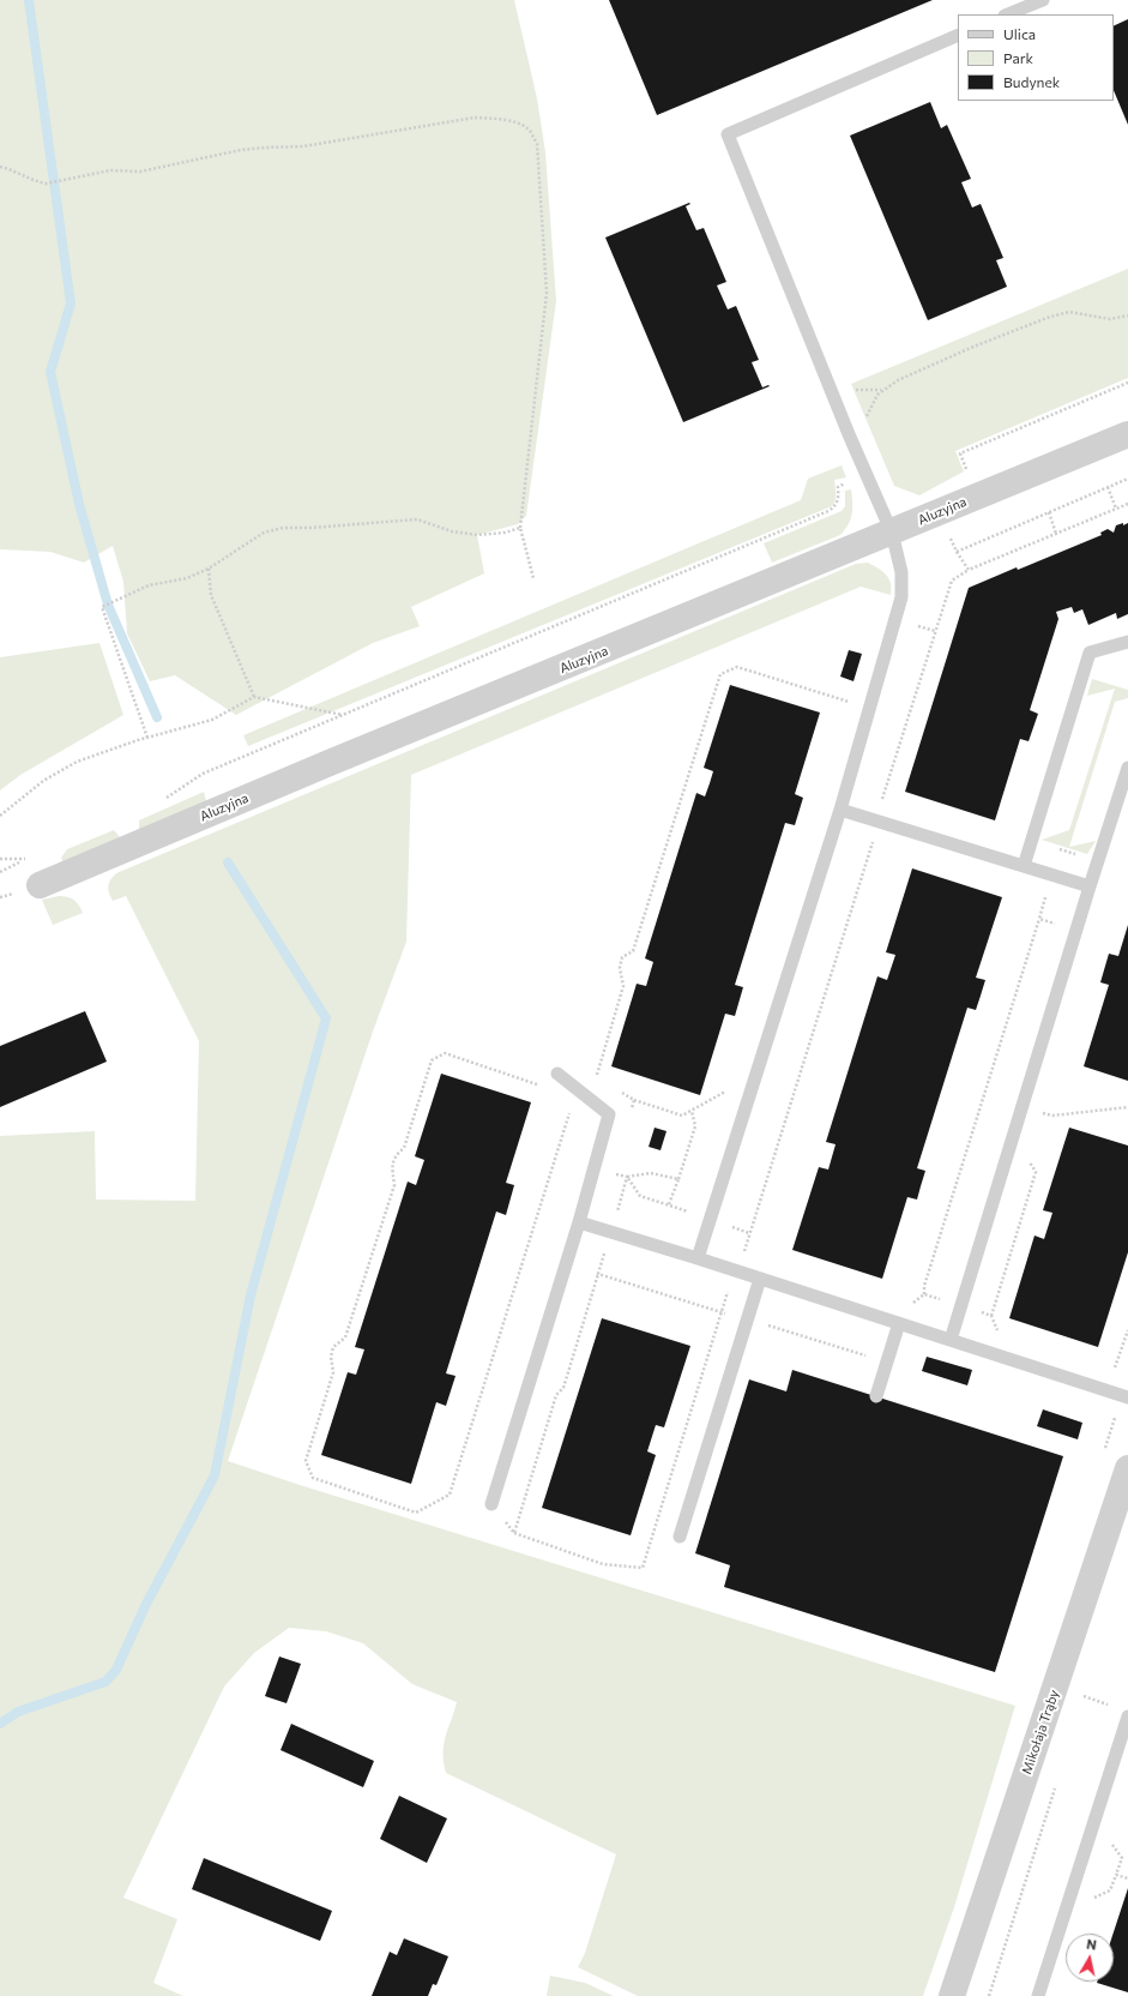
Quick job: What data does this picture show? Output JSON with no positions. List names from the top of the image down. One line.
{"streets":{"street":["Aluzyjna","Mikołaja Trąby"]},"legend":["Ulica","Park","Budynek"],"north":"top"}
